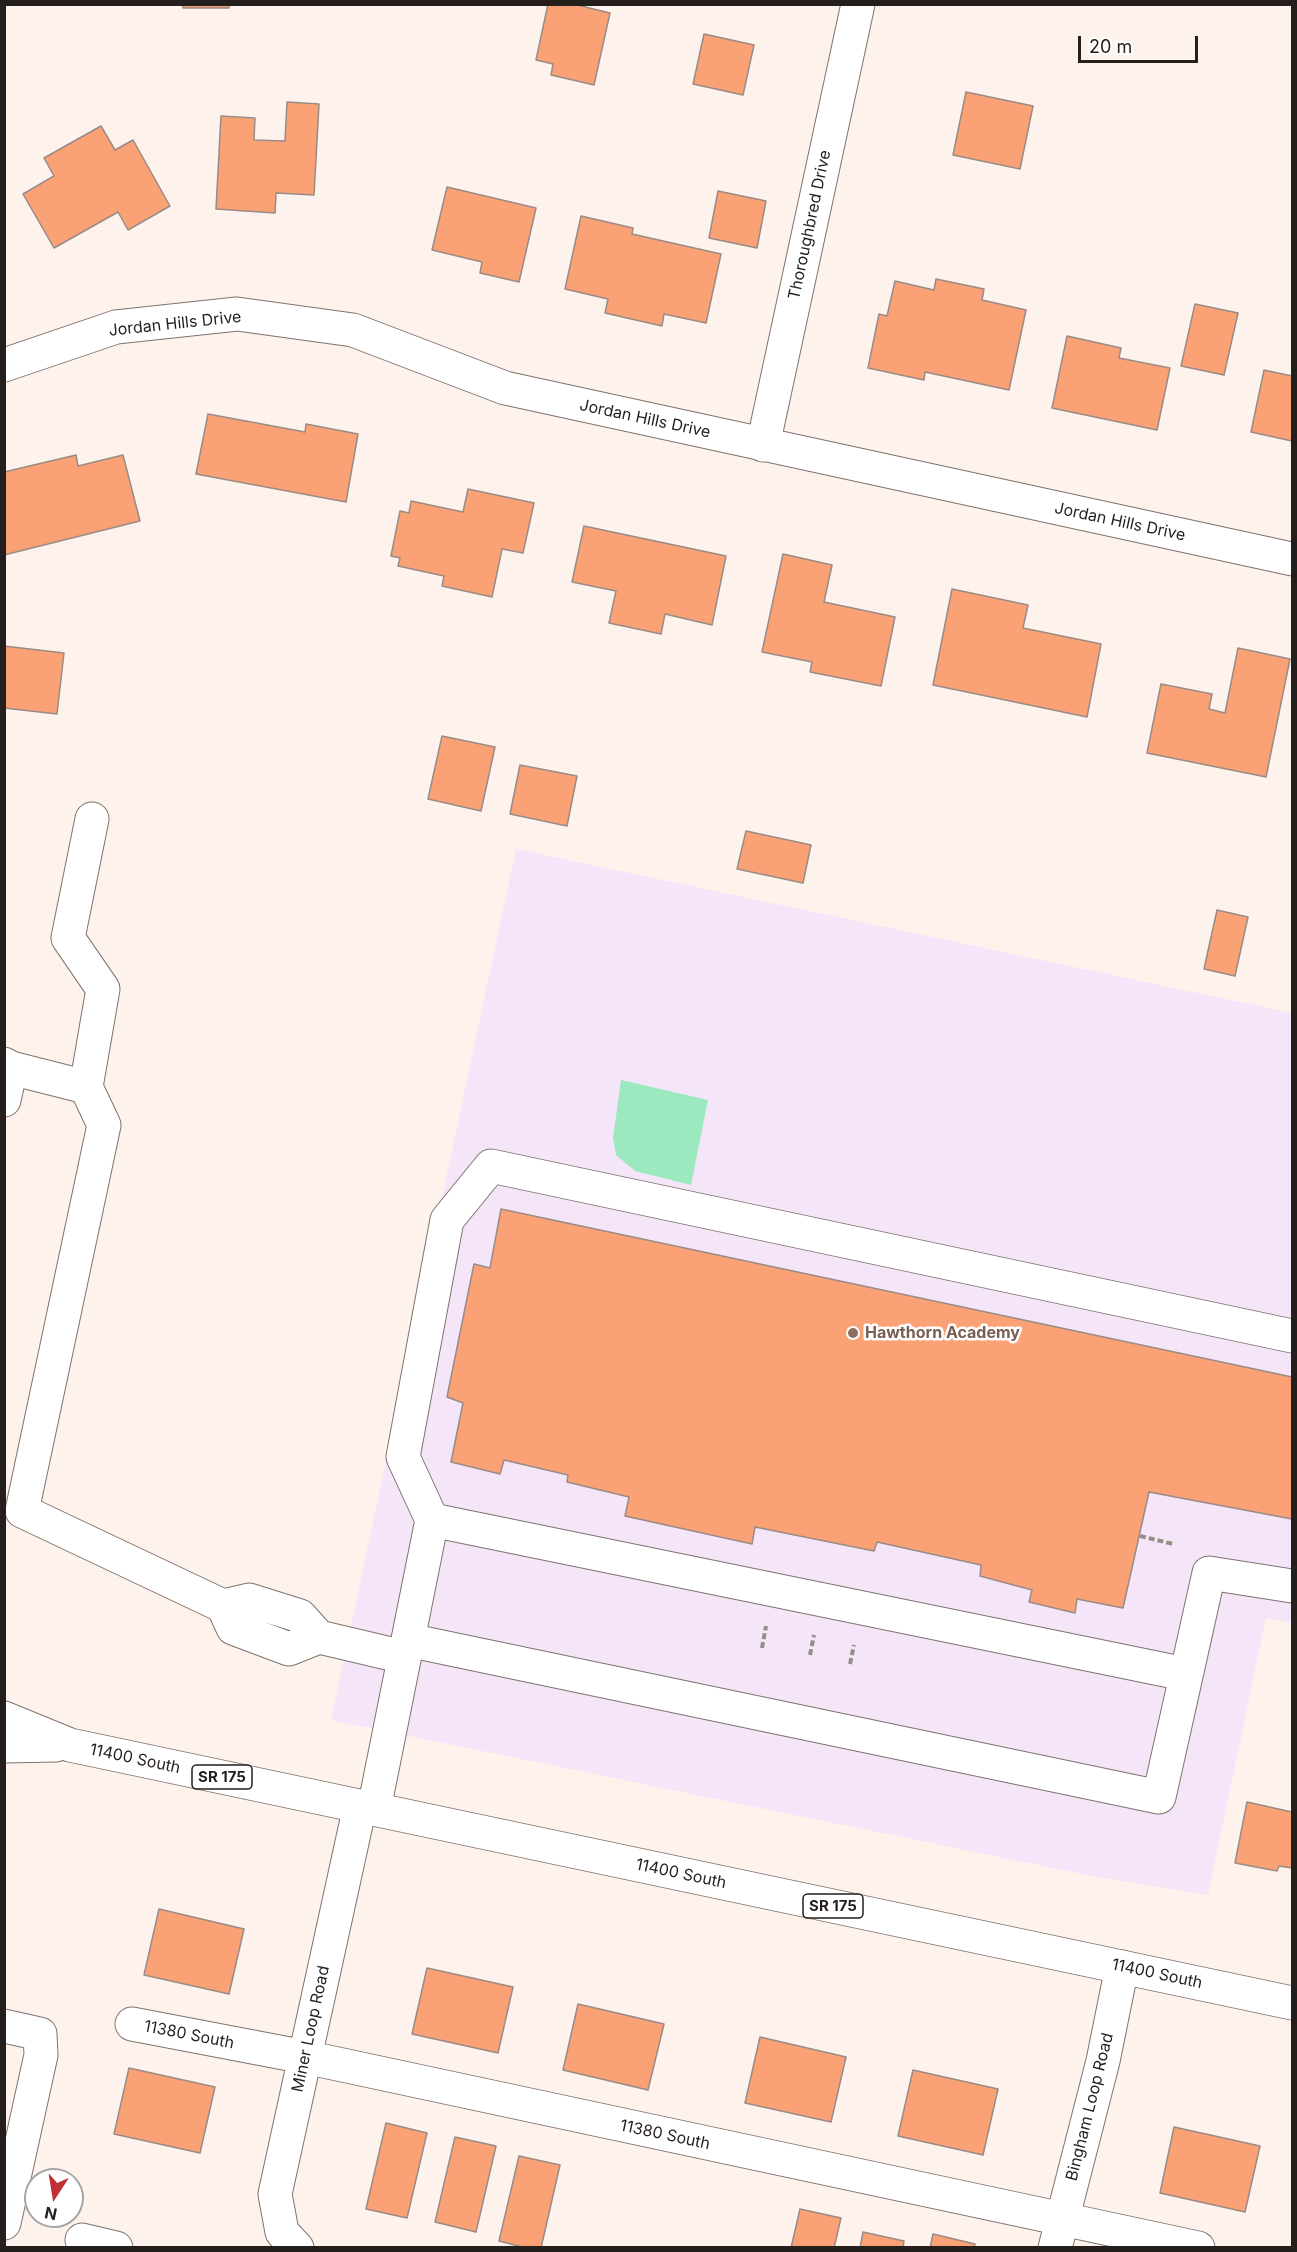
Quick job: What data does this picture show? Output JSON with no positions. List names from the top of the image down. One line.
{"streets":{"street":["Thoroughbred Drive","Jordan Hills Drive","11400 South","SR 175","Miner Loop Road","11380 South","Bingham Loop Road"]},"crossings":[["Thoroughbred Drive","Jordan Hills Drive"],["11400 South","Miner Loop Road"],["11400 South","Bingham Loop Road"],["Miner Loop Road","11380 South"],["11380 South","Bingham Loop Road"]],"places":["Hawthorn Academy"],"scale_bar":"20 m","north":"bottom"}
